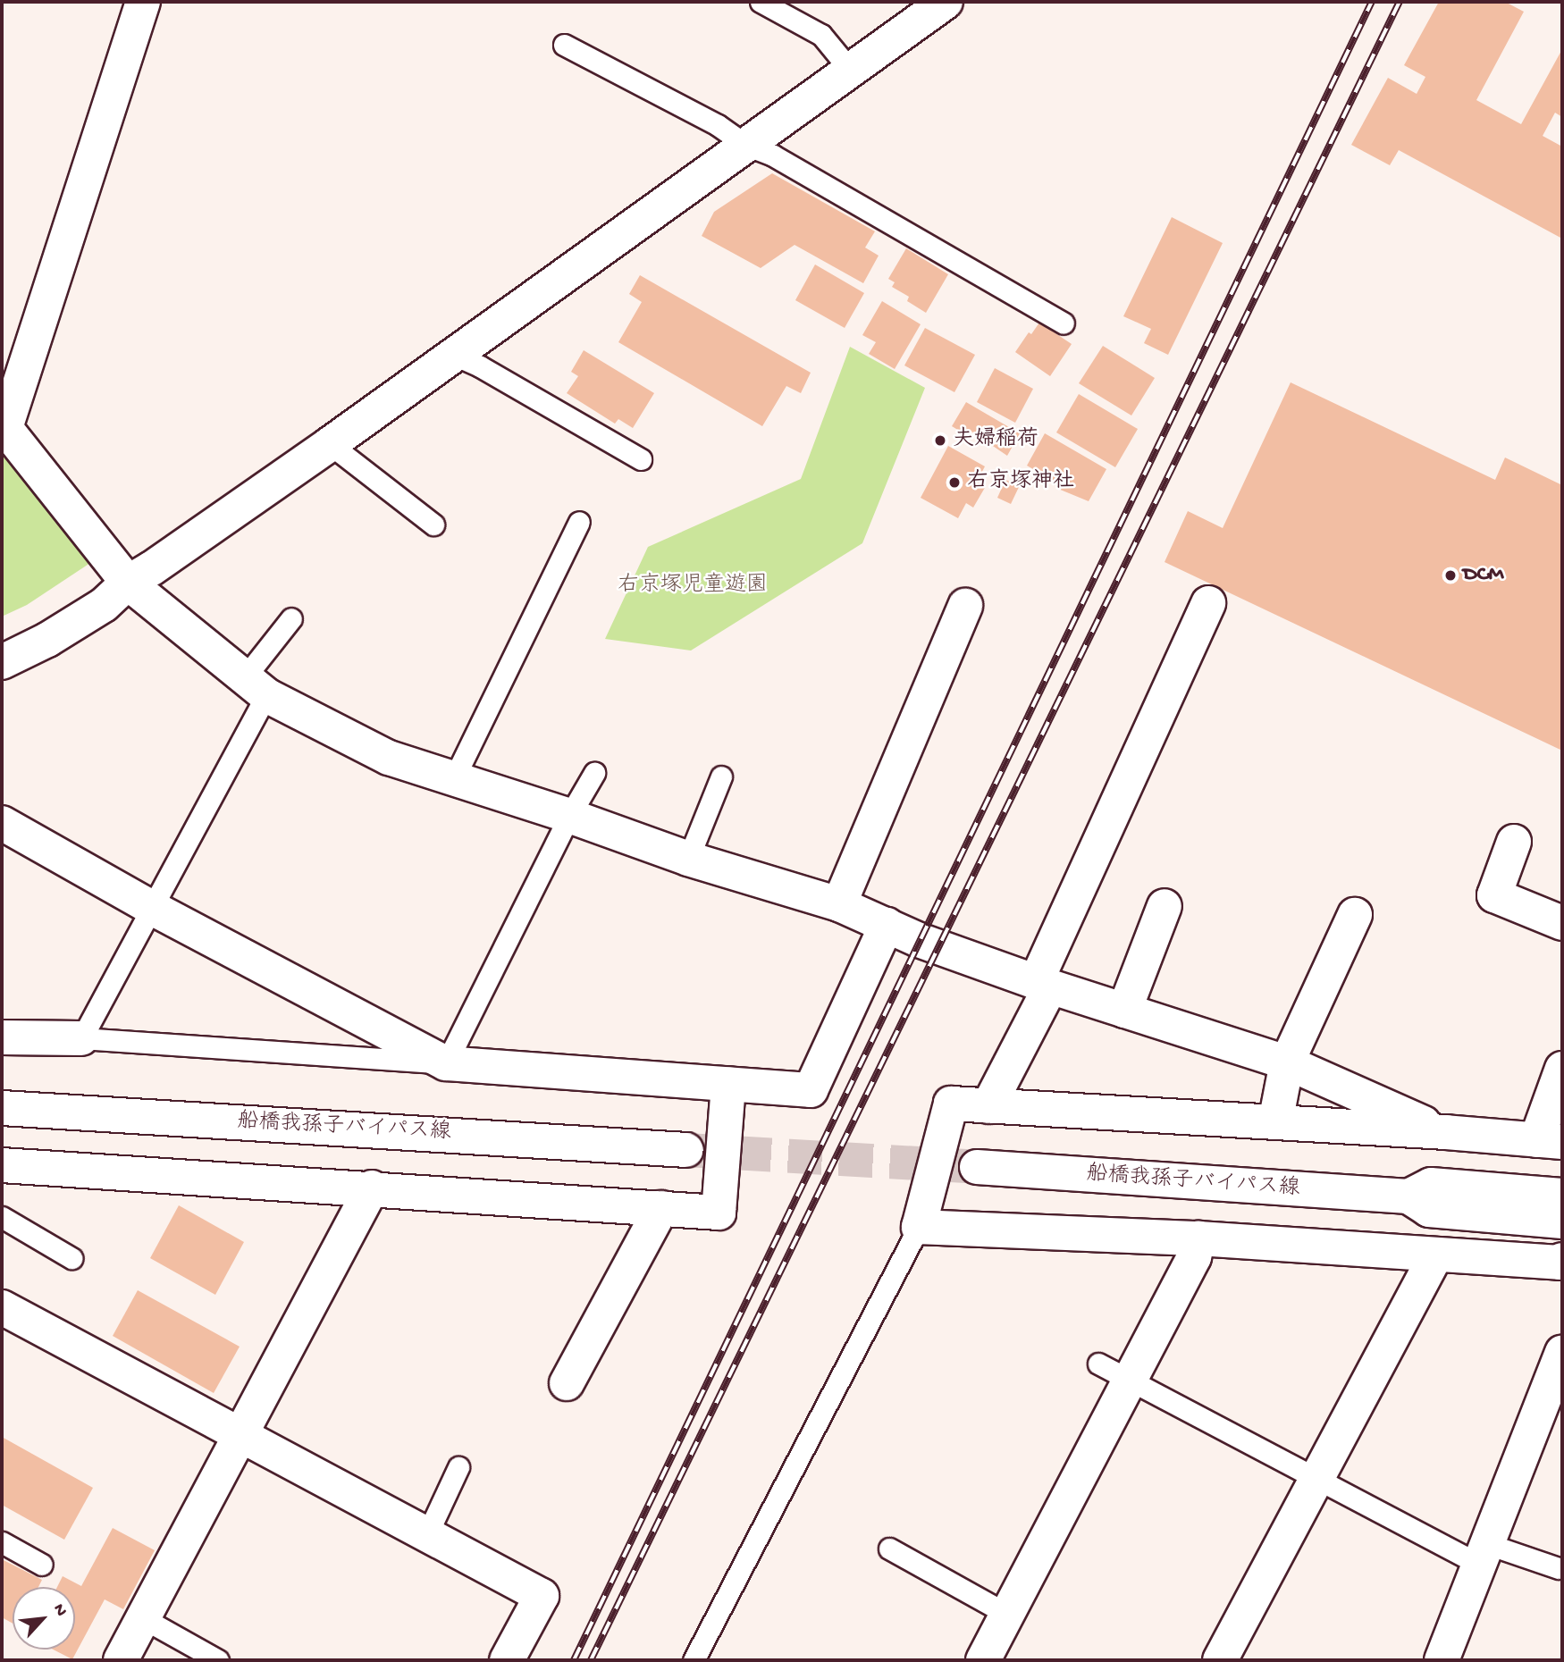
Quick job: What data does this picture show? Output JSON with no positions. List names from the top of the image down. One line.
{"streets":{"street":["船橋我孫子バイパス線"]},"parks":["右京塚児童遊園"],"places":["夫婦稲荷","右京塚神社","DCM"],"north":"top right"}
